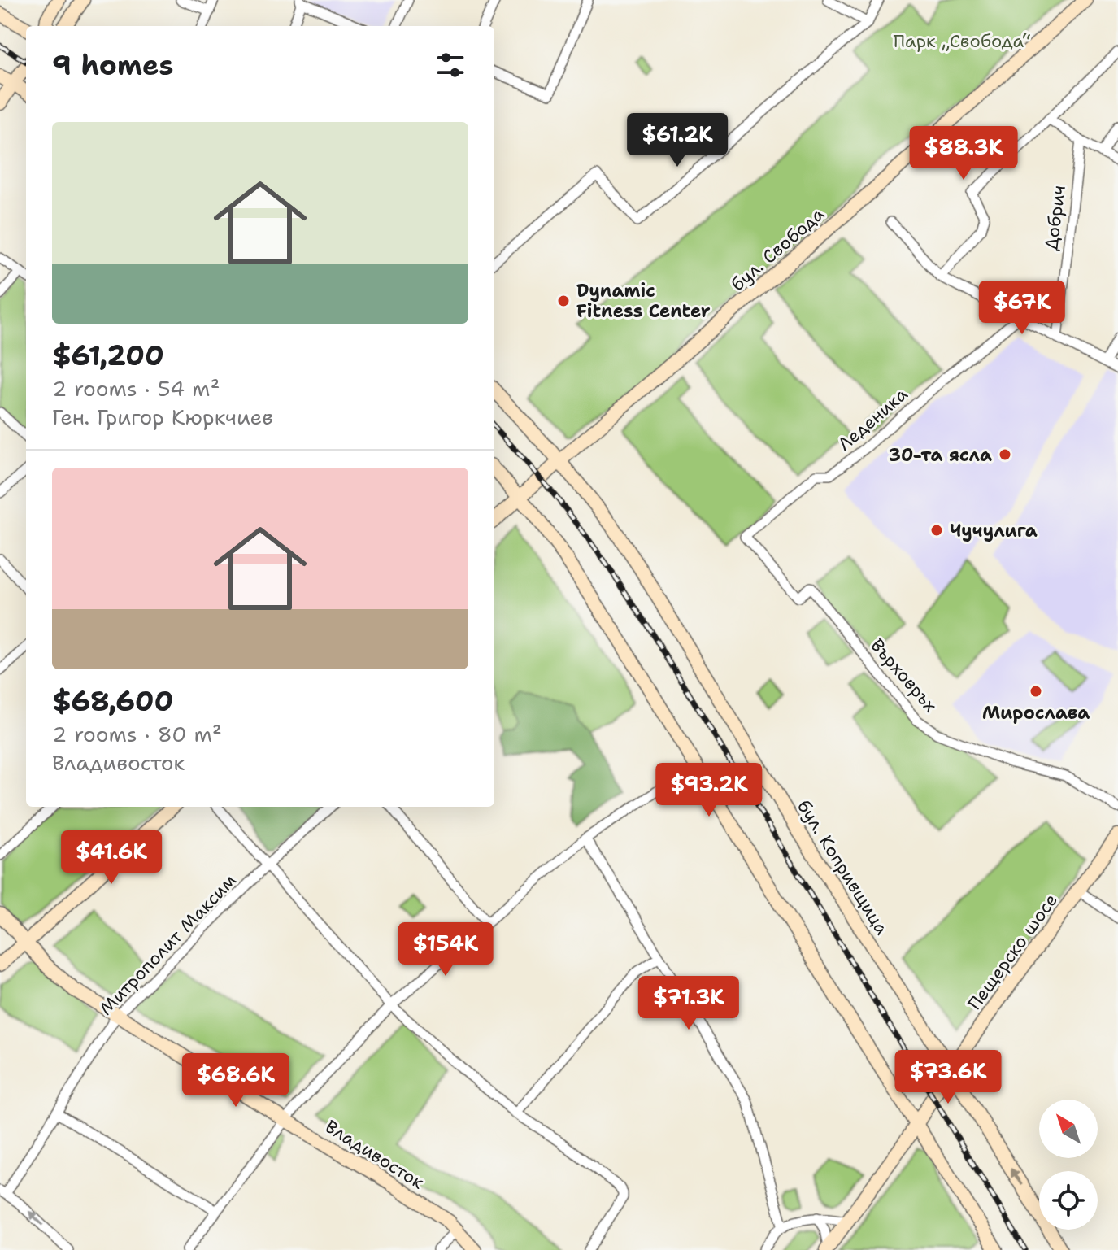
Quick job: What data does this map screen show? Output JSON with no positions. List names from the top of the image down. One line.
{"streets":{"main road":["бул. Свобода","бул. Копривщица","Пещерско шосе","Владивосток"],"street":["Добрич","Леденика","Върховръх","Митрополит Максим"]},"crossings":[["бул. Свобода","бул. Копривщица"],["Леденика","Върховръх"],["бул. Копривщица","Пещерско шосе"],["Митрополит Максим","Владивосток"]],"parks":["Парк „Свобода“"],"places":["Dynamic Fitness Center","30-та ясла","Чучулига","Мирослава"],"north":"top left","page":{"heading":"9 homes","list":[{"name":"$61,200","note":"2 rooms · 54 m² · Ген. Григор Кюркчиев"},{"name":"$68,600","note":"2 rooms · 80 m² · Владивосток"}],"price":["$61.2K","$88.3K","$67K","$93.2K","$41.6K","$154K","$71.3K","$73.6K","$68.6K"]}}
